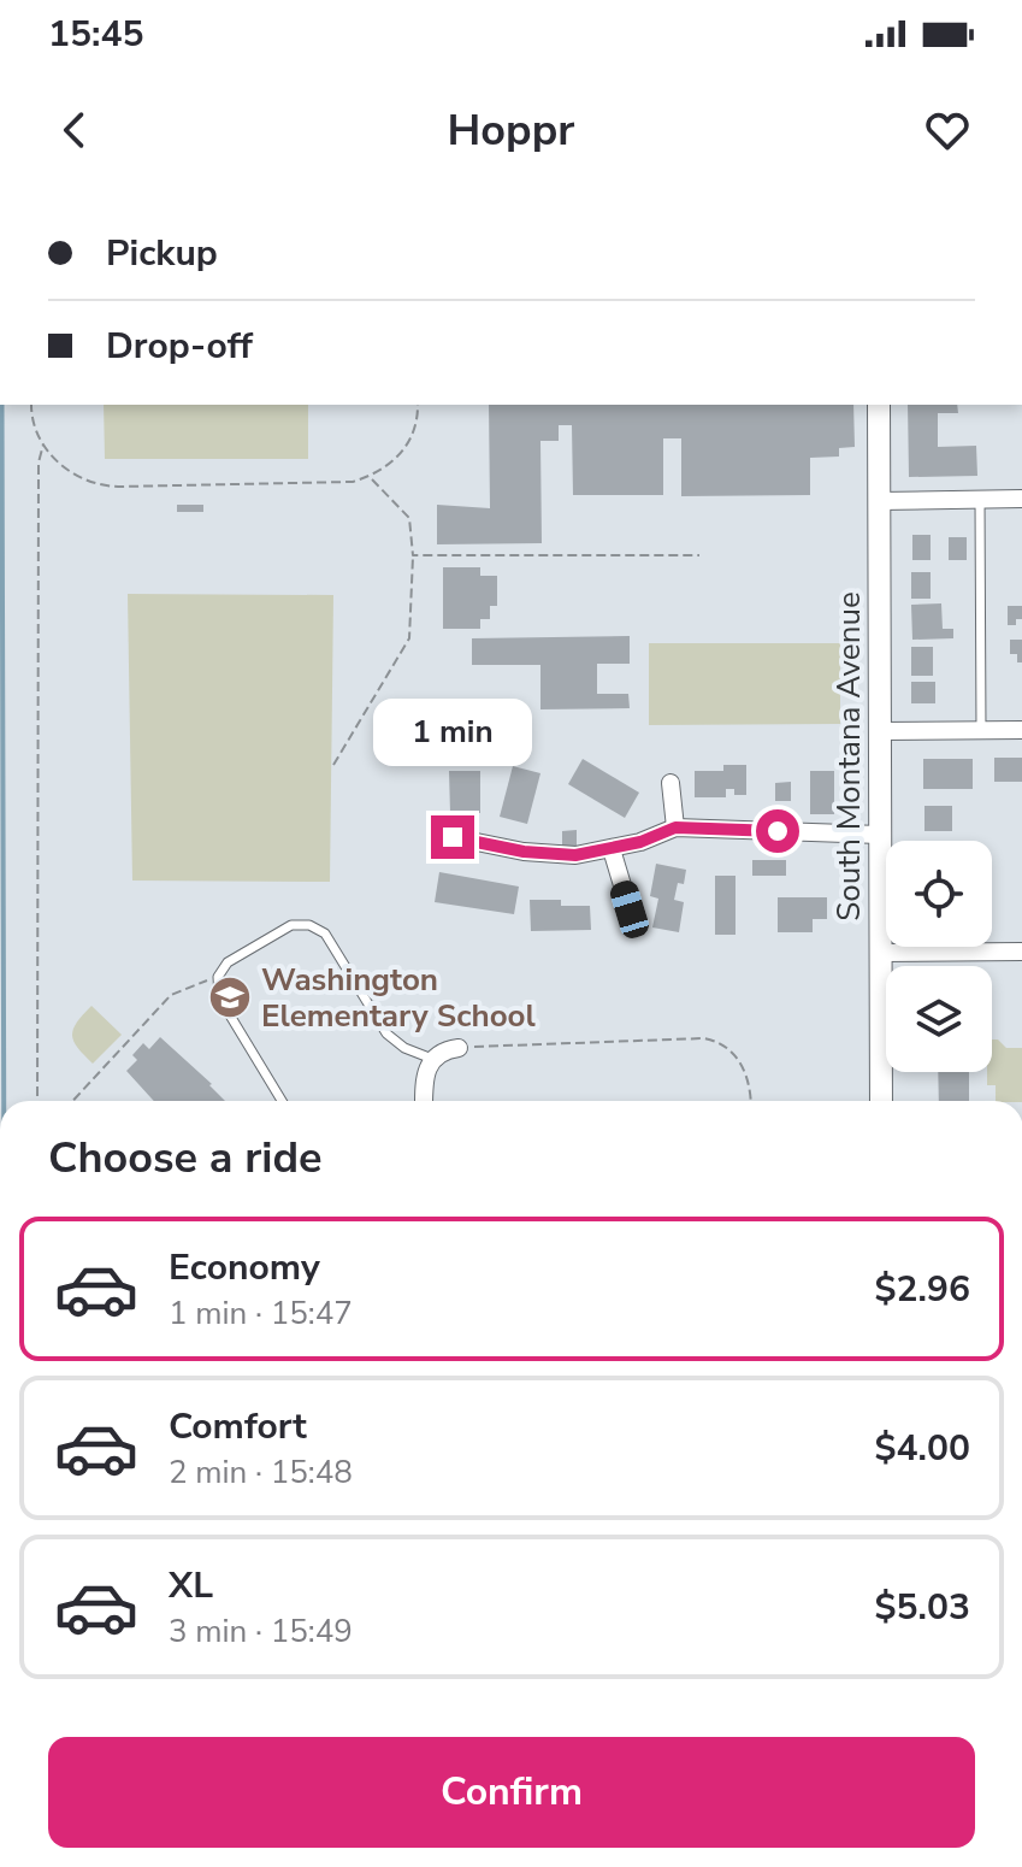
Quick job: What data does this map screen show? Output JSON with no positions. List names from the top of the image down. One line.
{"streets":{"street":["South Montana Avenue"]},"places":{"school or university":["Washington Elementary School"]},"page":{"status":"15:45","header":"Hoppr","banner":["Pickup","Drop-off"],"bubble":"1 min","heading":"Choose a ride","list":[{"name":"Economy","note":"1 min · 15:47","value":"$2.96"},{"name":"Comfort","note":"2 min · 15:48","value":"$4.00"},{"name":"XL","note":"3 min · 15:49","value":"$5.03"}],"buttons":"Confirm"}}
